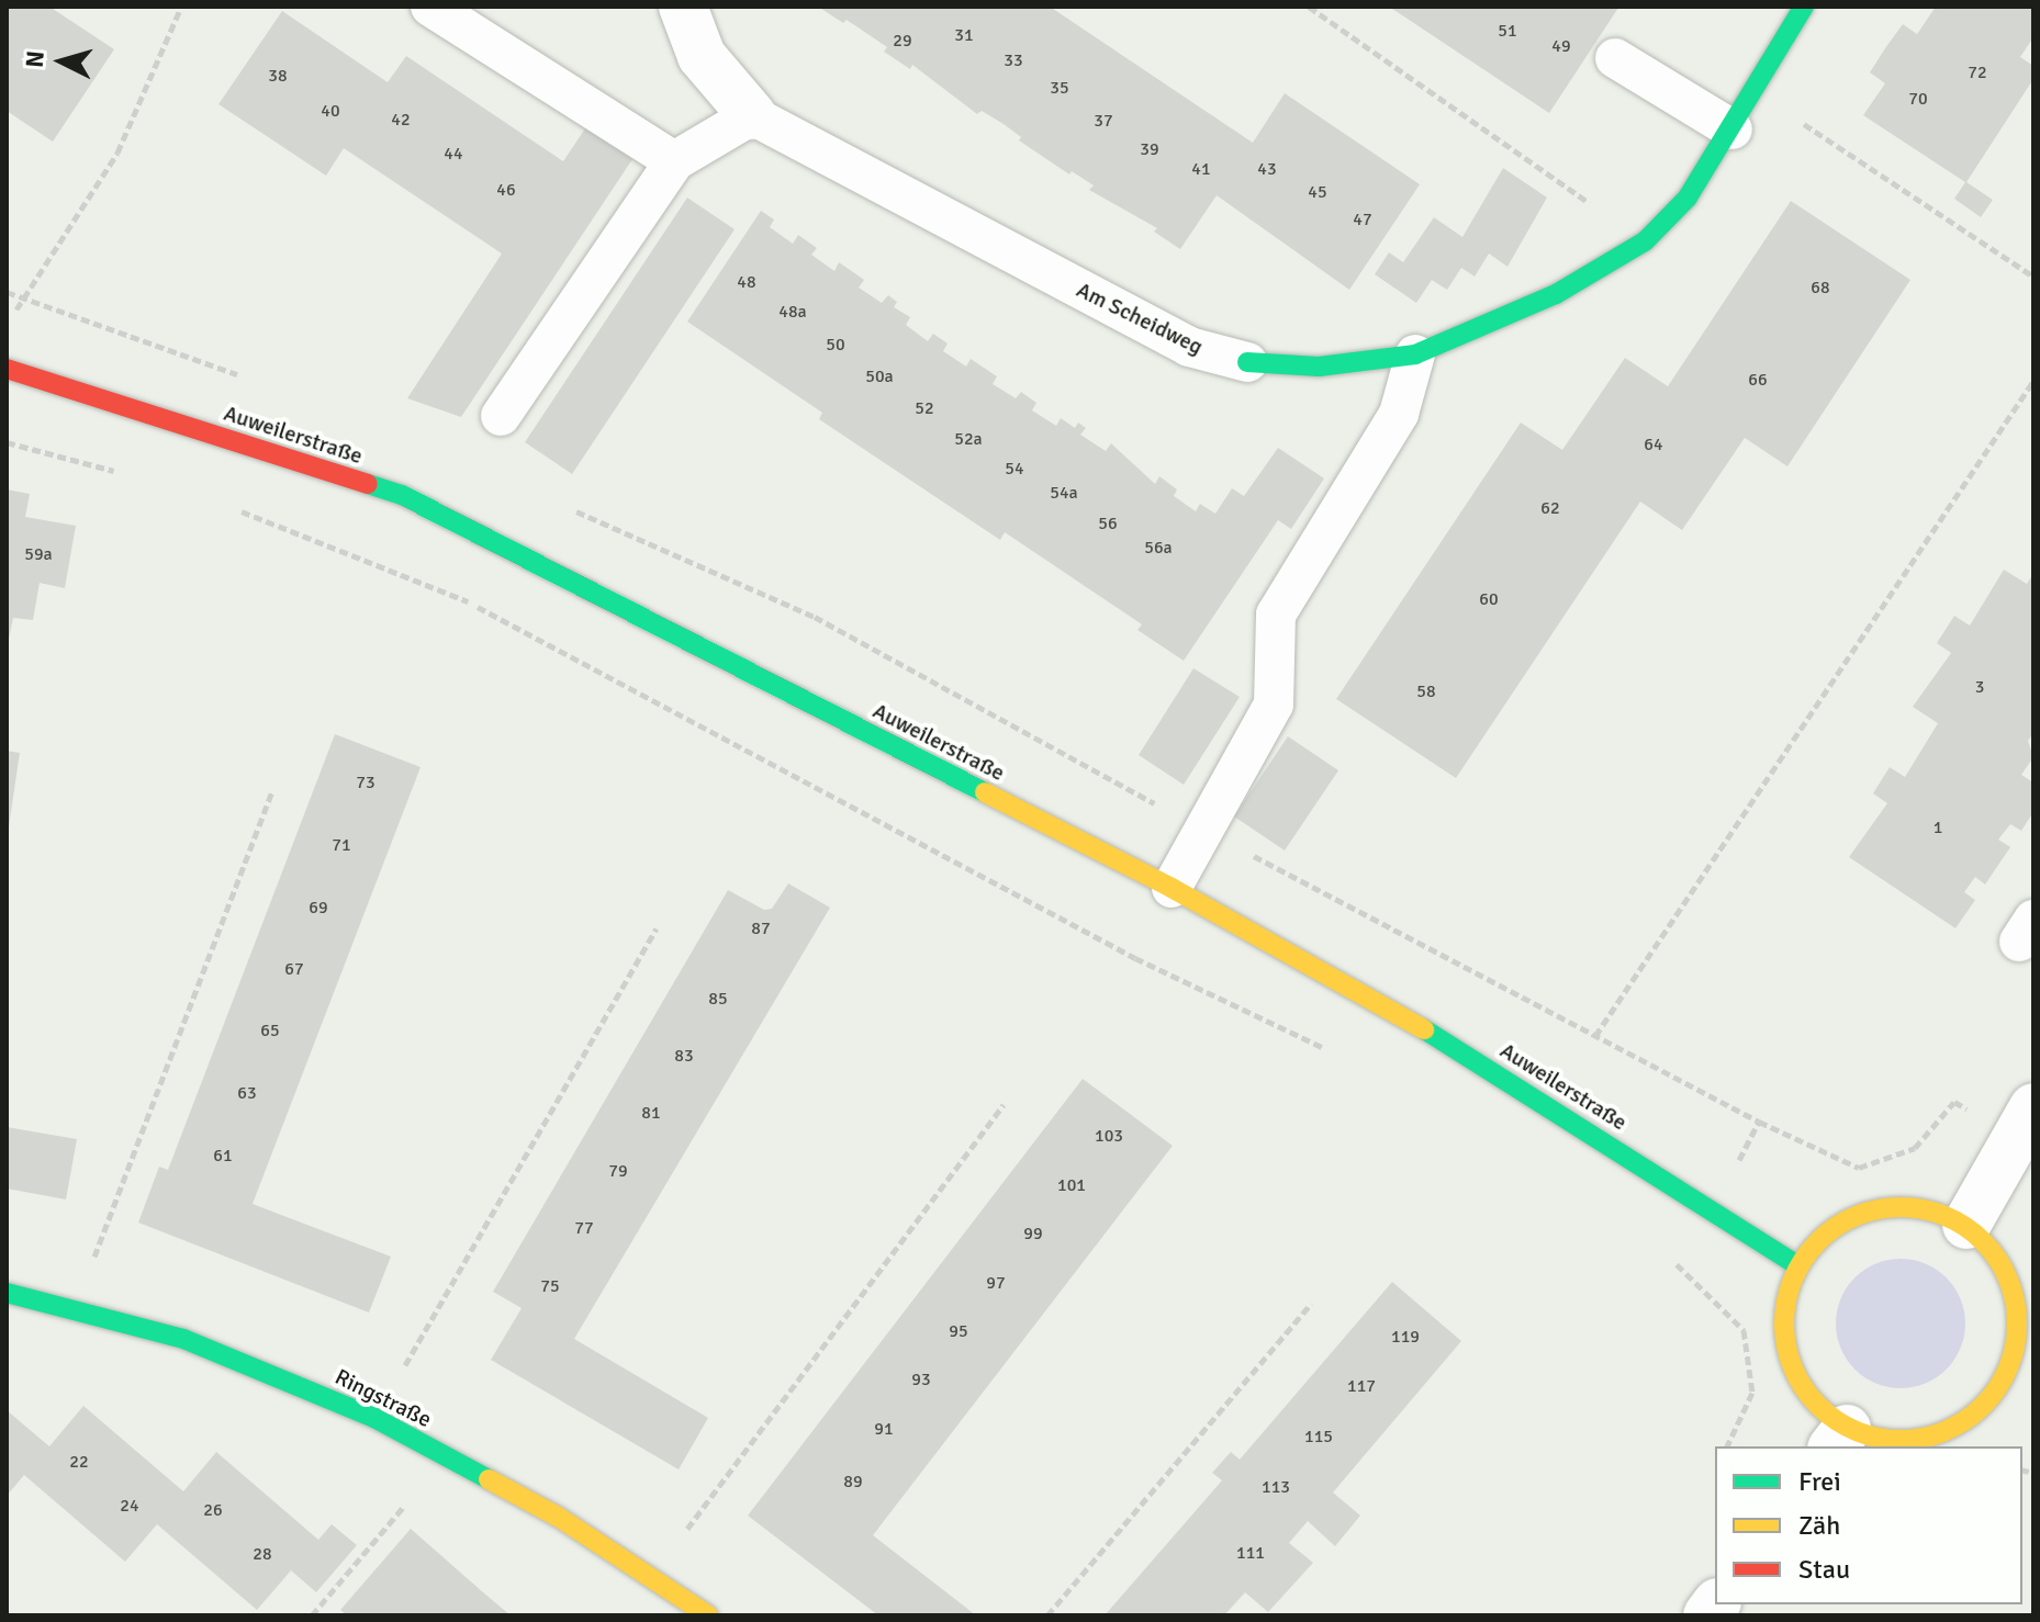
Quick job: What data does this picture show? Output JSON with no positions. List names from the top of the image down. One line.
{"streets":{"street":["Am Scheidweg","Auweilerstraße","Ringstraße"]},"house_numbers":["51","31","29","49","33","72","38","35","70","40","42","37","39","44","41","43","46","45","47","48","68","48a","50","50a","66","52","52a","64","54","54a","62","56","56a","59a","60","3","58","73","1","71","69","87","67","85","65","83","63","81","103","61","79","101","77","99","97","75","95","119","93","117","91","115","22","89","113","24","26","111","28"],"legend":["Frei","Zäh","Stau"],"north":"left"}
